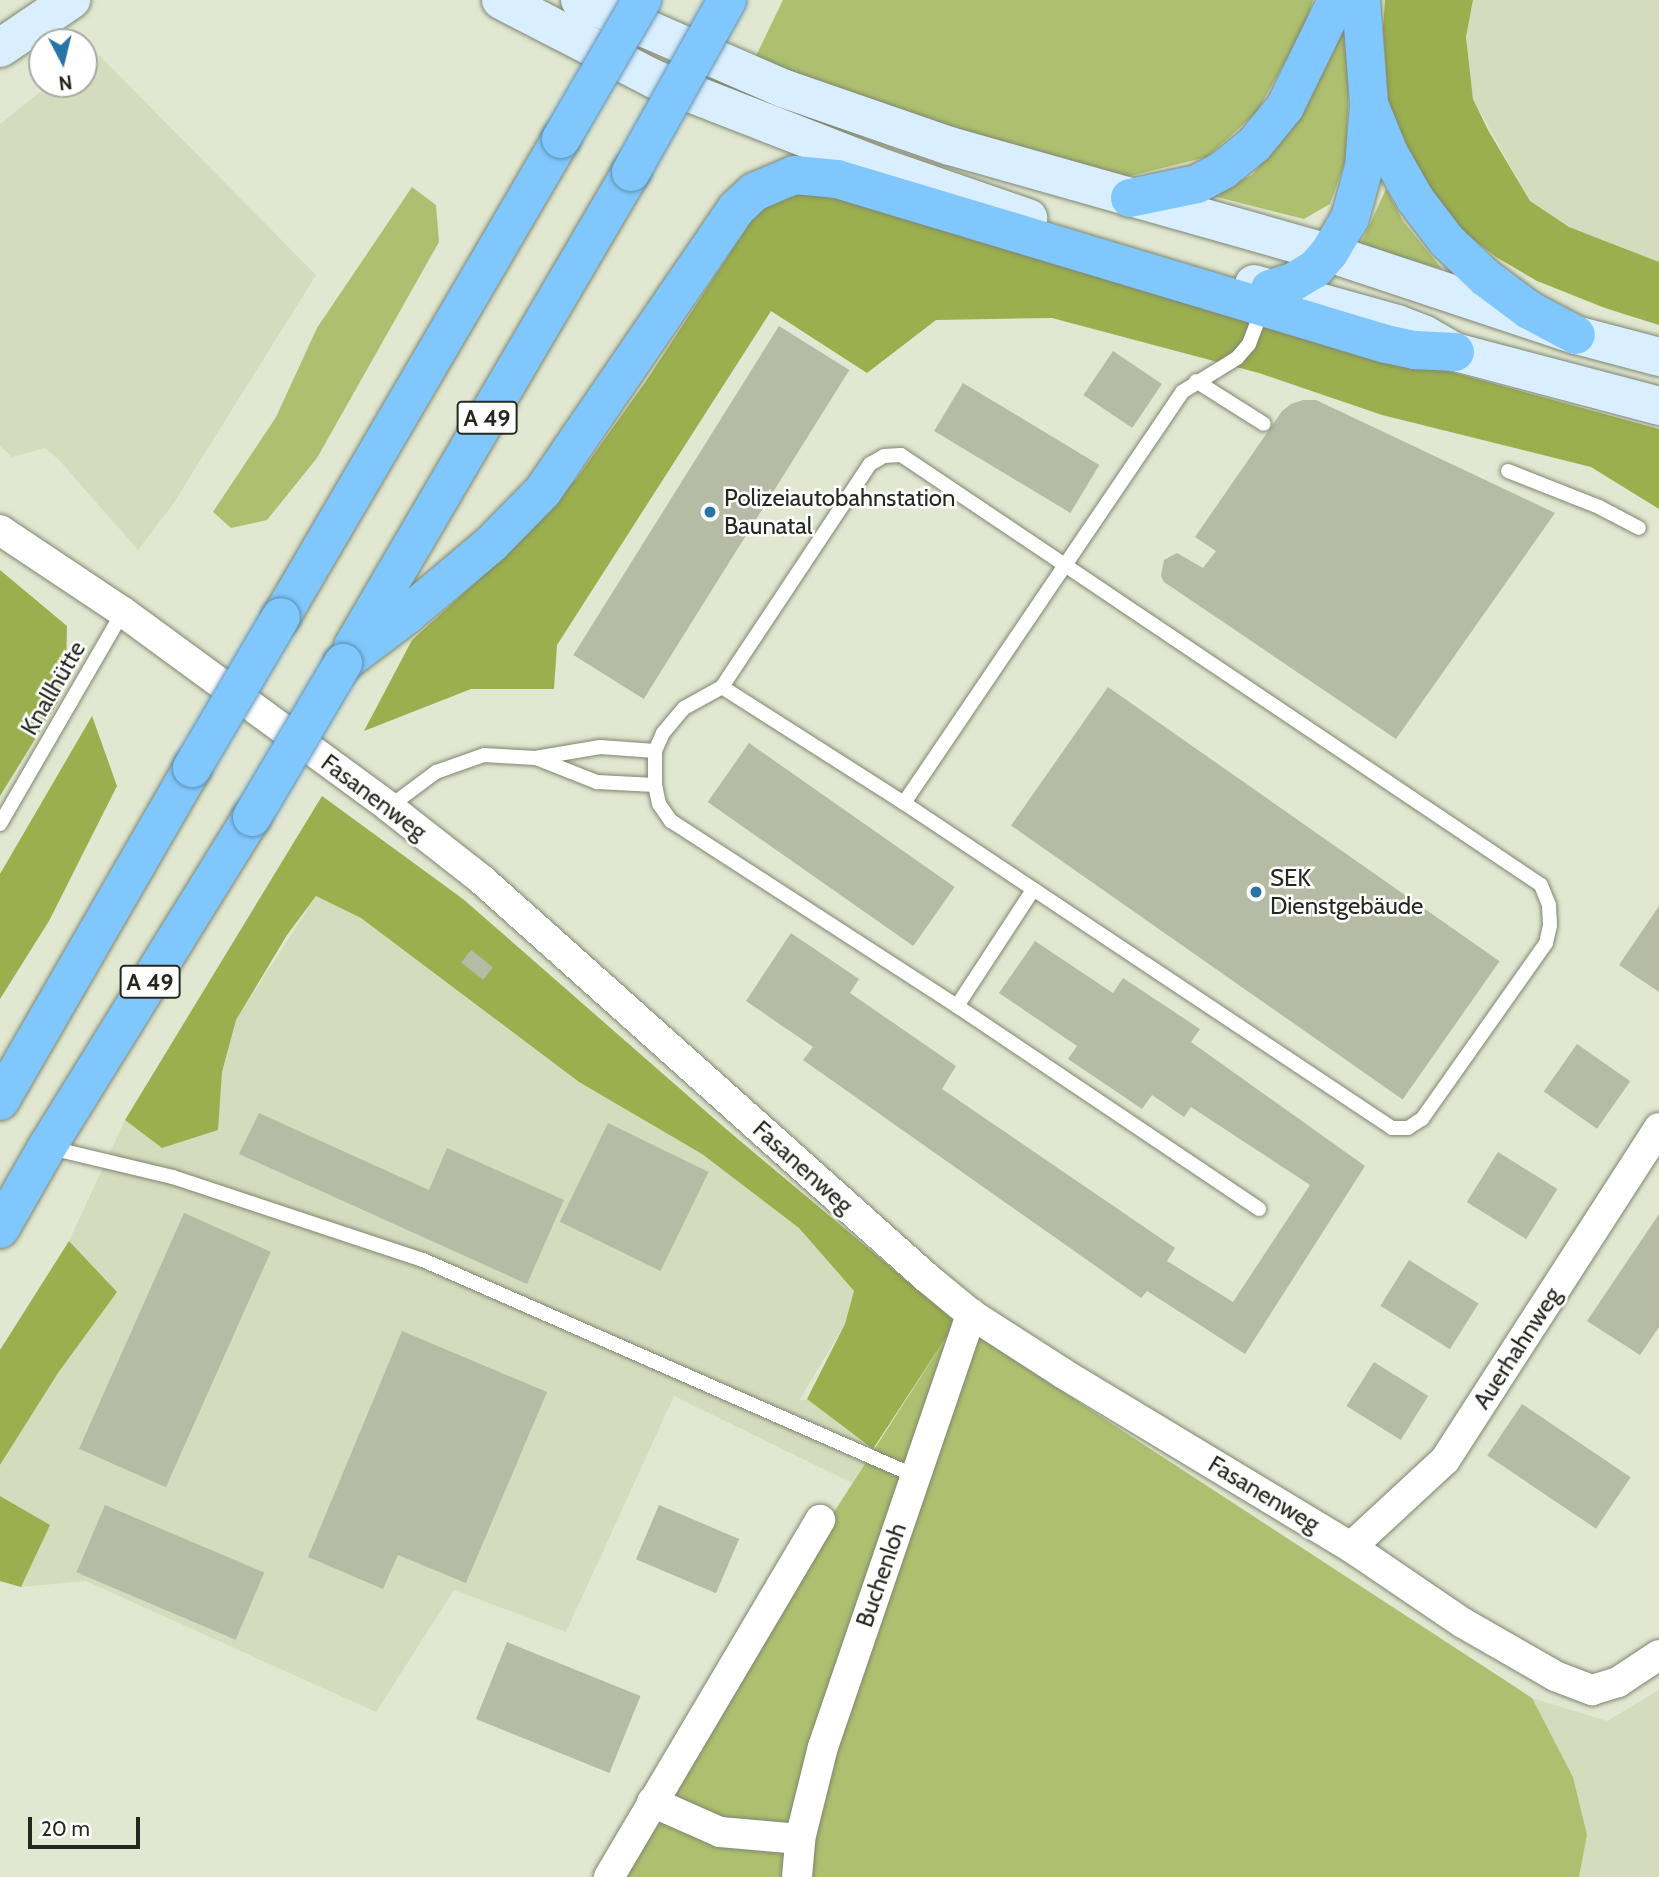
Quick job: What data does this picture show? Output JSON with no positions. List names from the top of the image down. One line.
{"streets":{"highway":["A 49"],"street":["Fasanenweg","Auerhahnweg","Buchenloh"],"lane":["Knallhütte"]},"crossings":[["Knallhütte","Fasanenweg"],["Fasanenweg","Auerhahnweg"],["Fasanenweg","Buchenloh"]],"places":["Polizeiautobahnstation Baunatal","SEK Dienstgebäude"],"scale_bar":"20 m","north":"bottom"}
